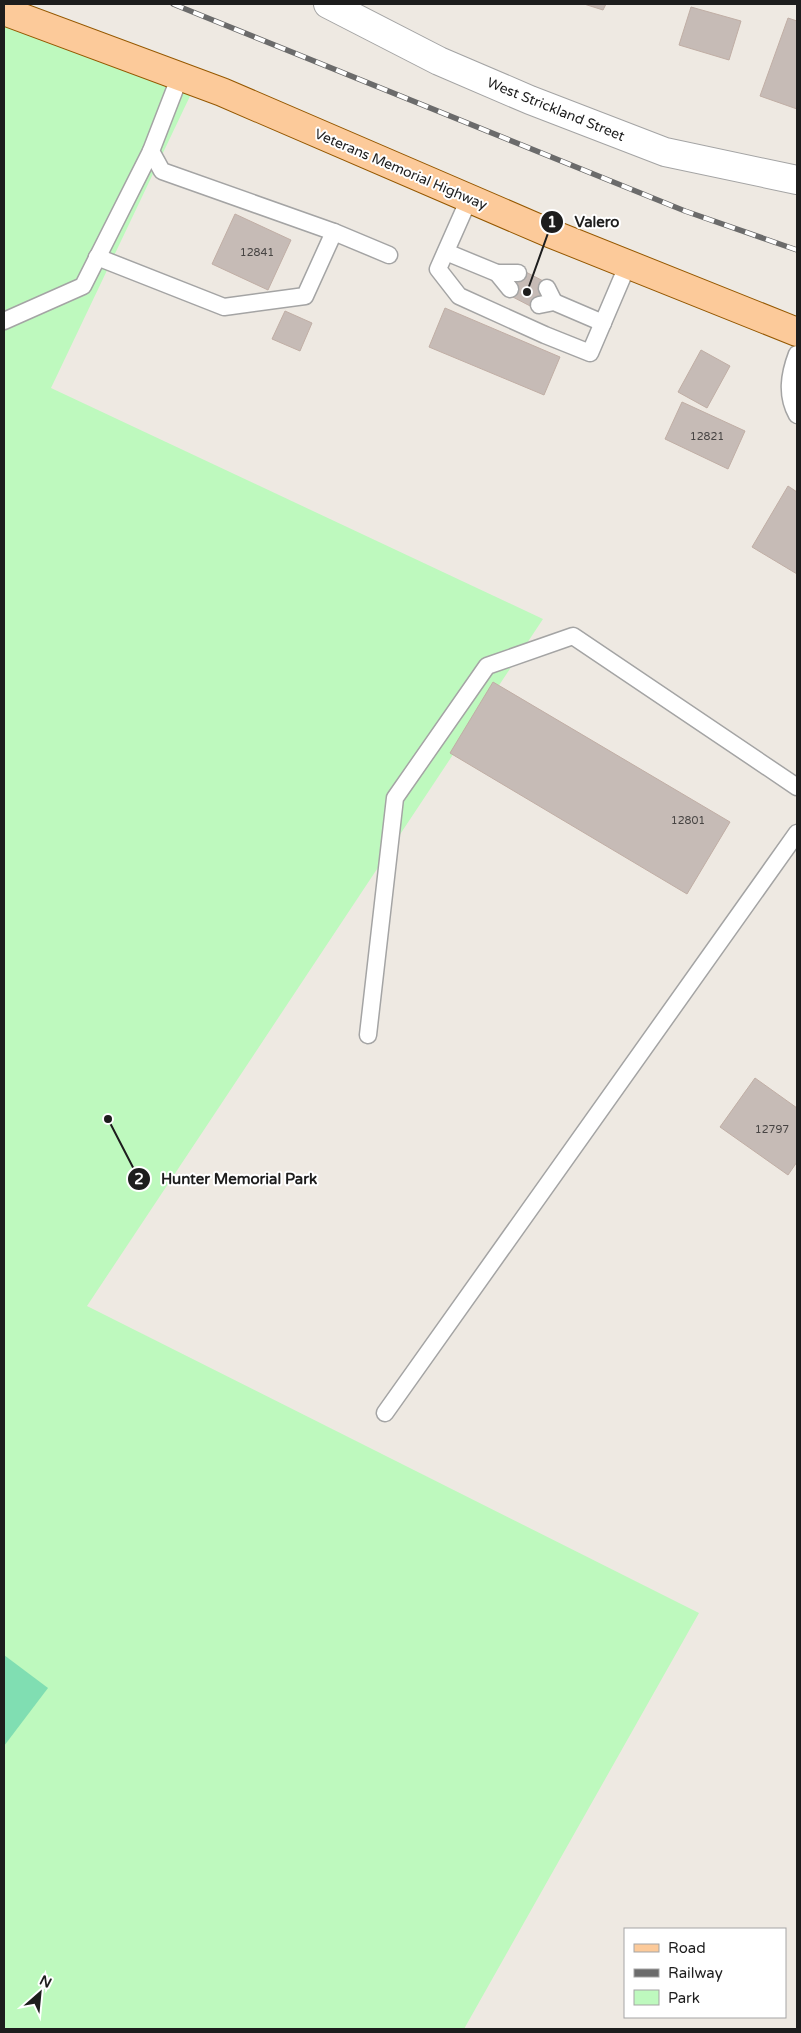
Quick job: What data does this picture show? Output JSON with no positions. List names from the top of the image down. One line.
{"streets":{"main road":["Veterans Memorial Highway"],"street":["West Strickland Street"]},"places":["Valero","Hunter Memorial Park"],"house_numbers":["12841","12821","12801","12797"],"legend":["Road","Railway","Park"],"north":"top right"}
